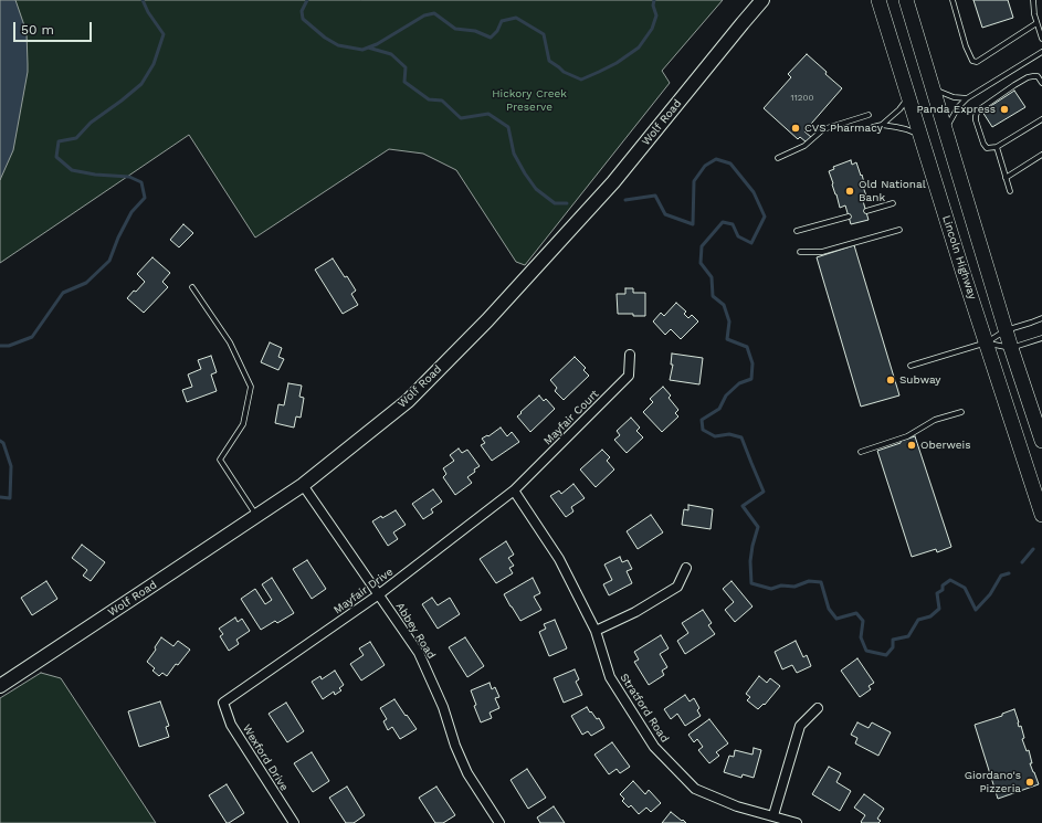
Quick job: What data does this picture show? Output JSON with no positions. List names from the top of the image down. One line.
{"streets":{"main road":["Wolf Road","Lincoln Highway"],"street":["Mayfair Court","Mayfair Drive","Abbey Road","Stratford Road","Wexford Drive"]},"crossings":[["Wolf Road","Abbey Road"],["Mayfair Court","Mayfair Drive"],["Mayfair Court","Stratford Road"],["Mayfair Drive","Abbey Road"],["Mayfair Drive","Stratford Road"],["Mayfair Drive","Wexford Drive"]],"parks":["Hickory Creek Preserve"],"places":["Panda Express","CVS Pharmacy","Old National Bank","Subway","Oberweis","Giordano's Pizzeria"],"house_numbers":["11200"],"scale_bar":"50 m"}
